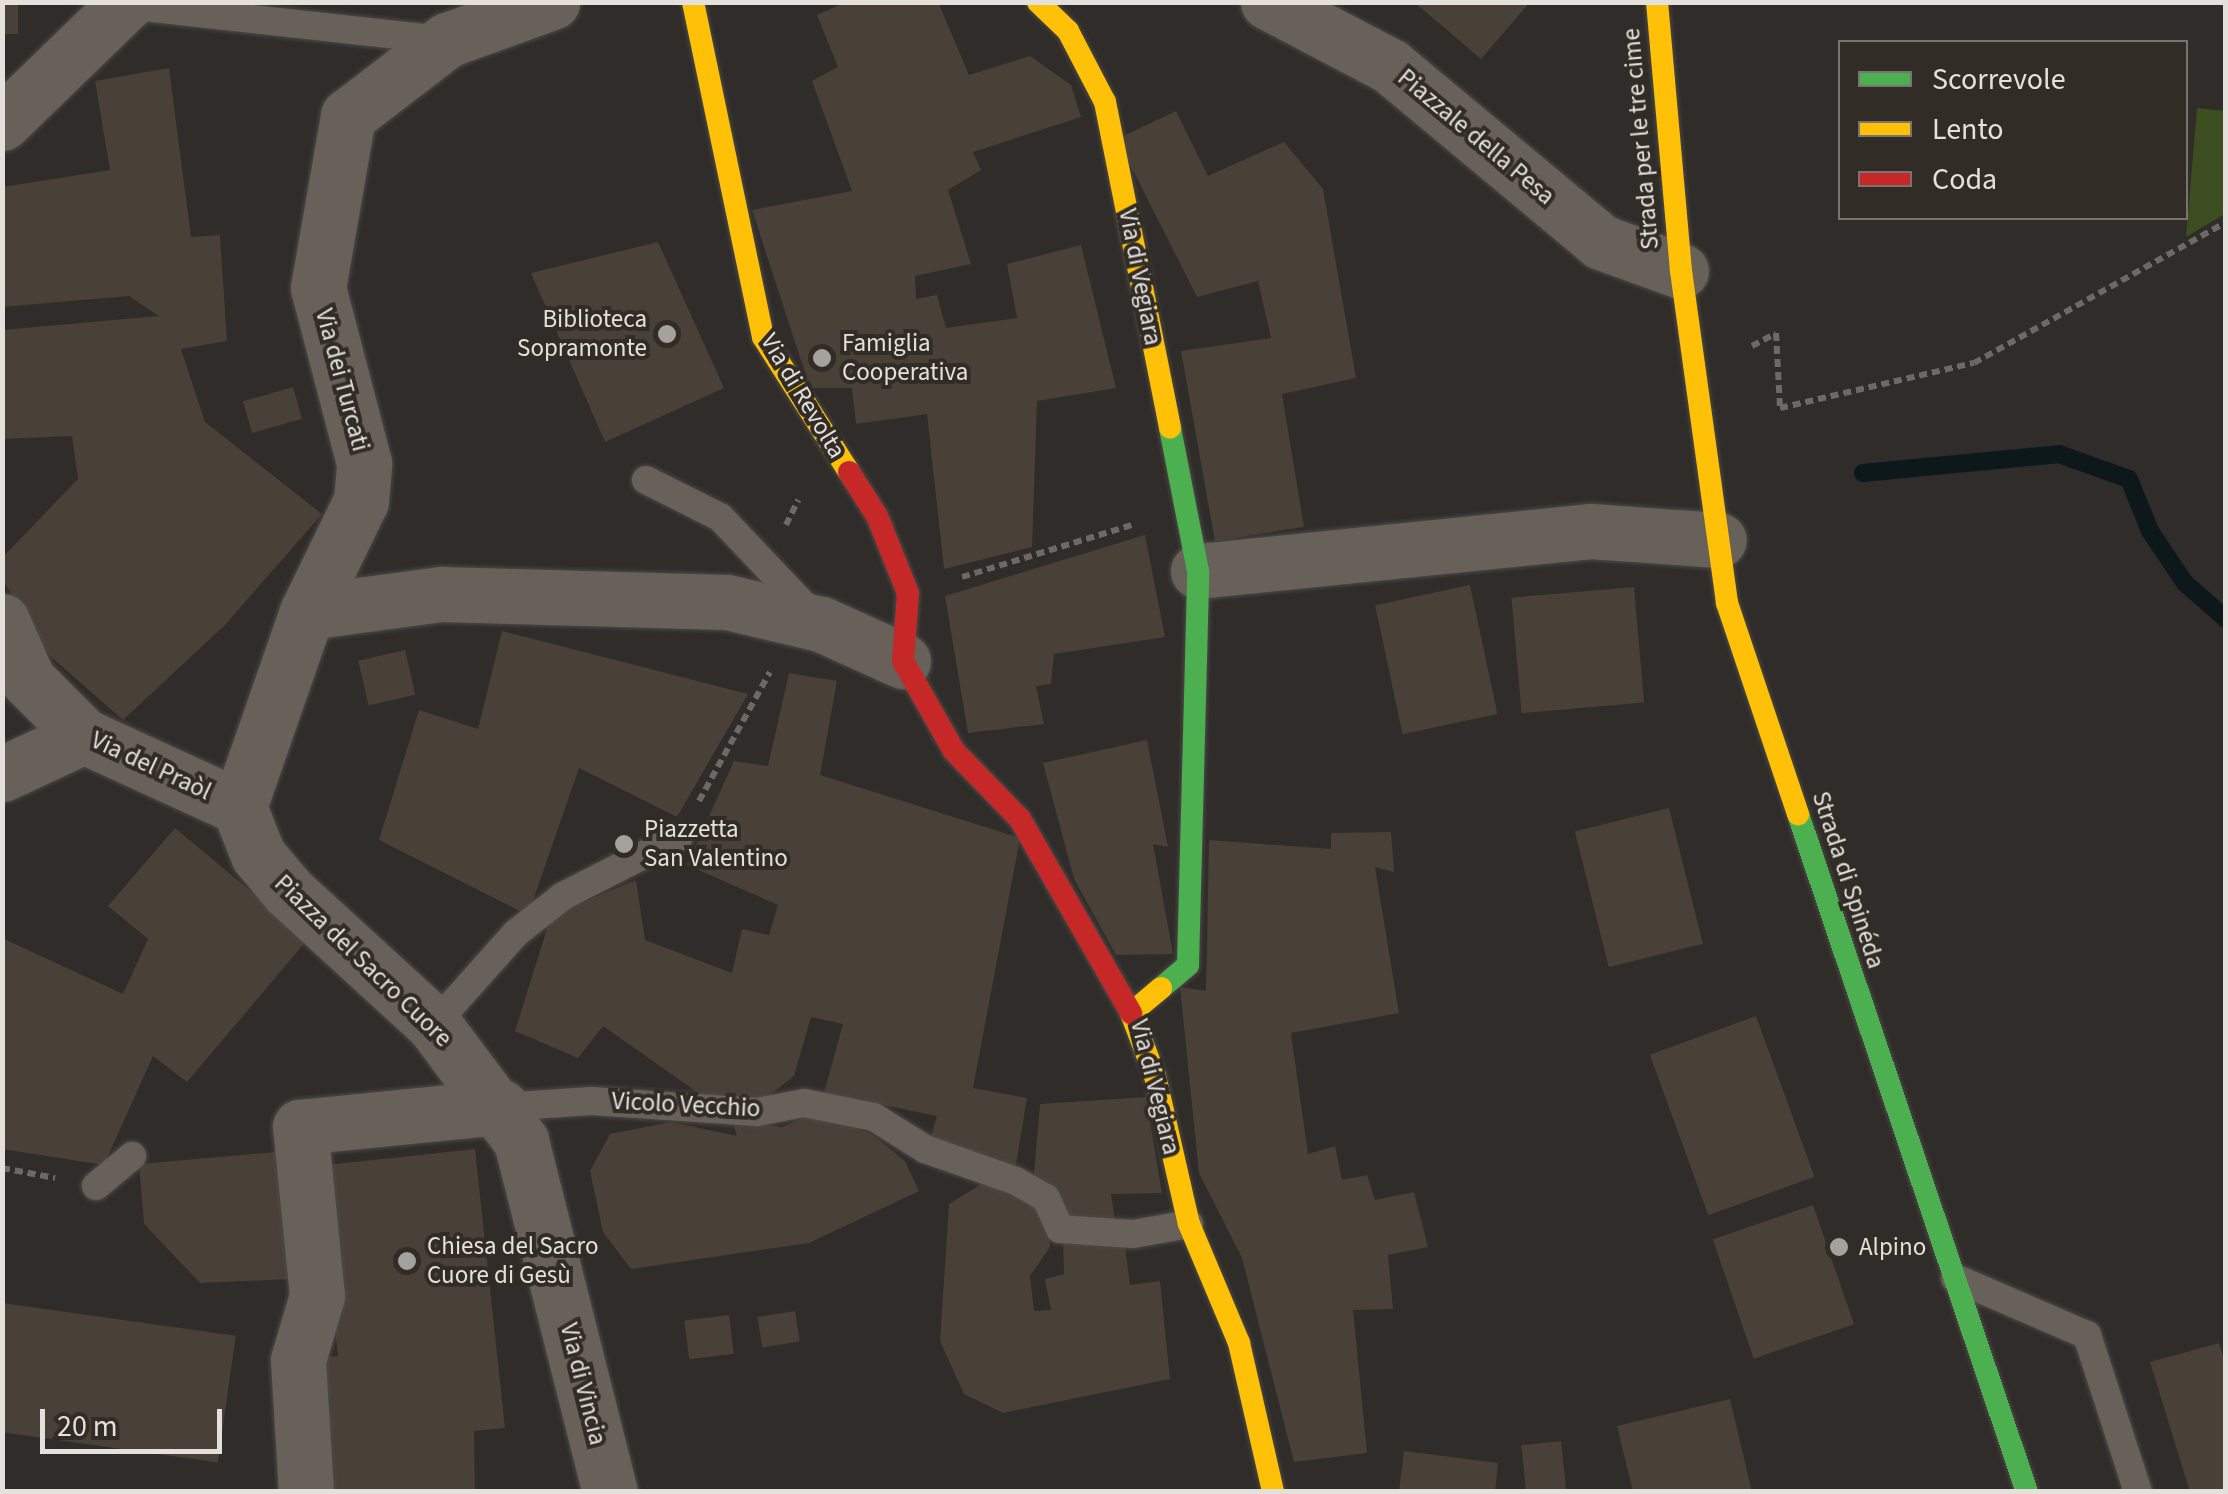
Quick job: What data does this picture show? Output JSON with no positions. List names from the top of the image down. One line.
{"streets":{"street":["Piazzale della Pesa","Strada per le tre cime","Via di Vegiara","Via dei Turcati","Via di Revolta","Via del Praòl","Strada di Spinéda","Piazza del Sacro Cuore","Via di Vincia"],"lane":["Vicolo Vecchio"]},"crossings":[["Piazzale della Pesa","Strada per le tre cime"],["Piazzale della Pesa","Strada di Spinéda"],["Strada per le tre cime","Strada di Spinéda"],["Via di Vegiara","Vicolo Vecchio"],["Via dei Turcati","Via del Praòl"],["Via dei Turcati","Piazza del Sacro Cuore"],["Via del Praòl","Piazza del Sacro Cuore"],["Piazza del Sacro Cuore","Vicolo Vecchio"],["Piazza del Sacro Cuore","Via di Vincia"],["Vicolo Vecchio","Via di Vincia"]],"places":["Biblioteca Sopramonte","Famiglia Cooperativa","Piazzetta San Valentino","Alpino","Chiesa del Sacro Cuore di Gesù"],"legend":["Scorrevole","Lento","Coda"],"scale_bar":"20 m"}
